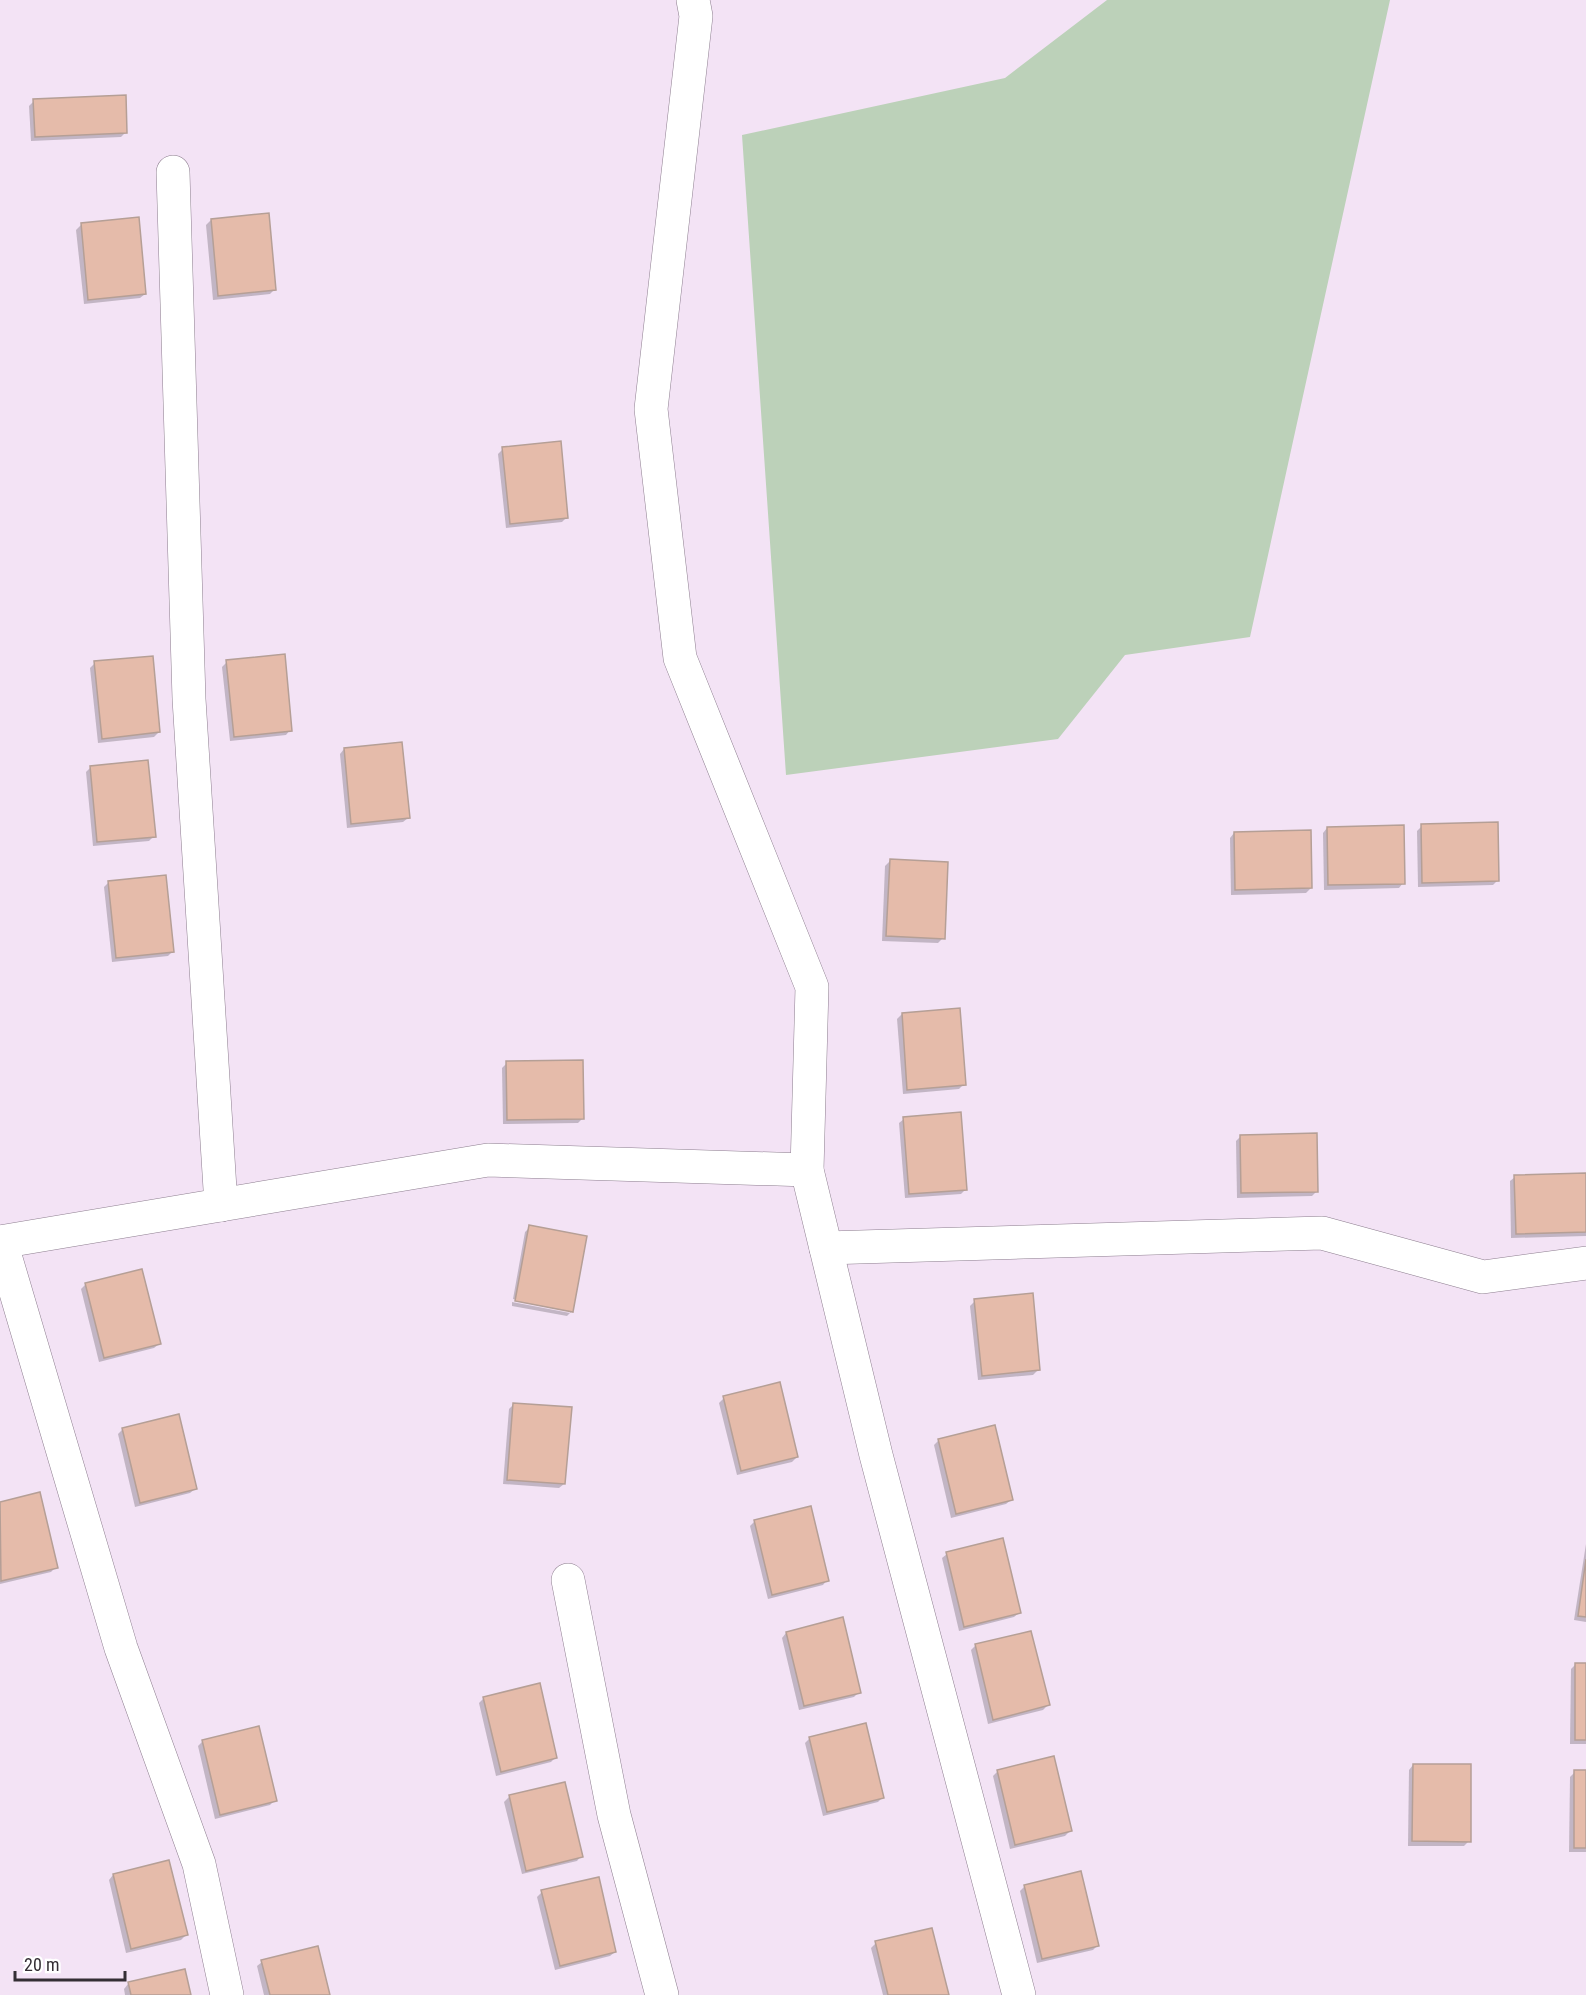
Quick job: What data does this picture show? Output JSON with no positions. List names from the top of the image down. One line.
{"scale_bar":"20 m"}
